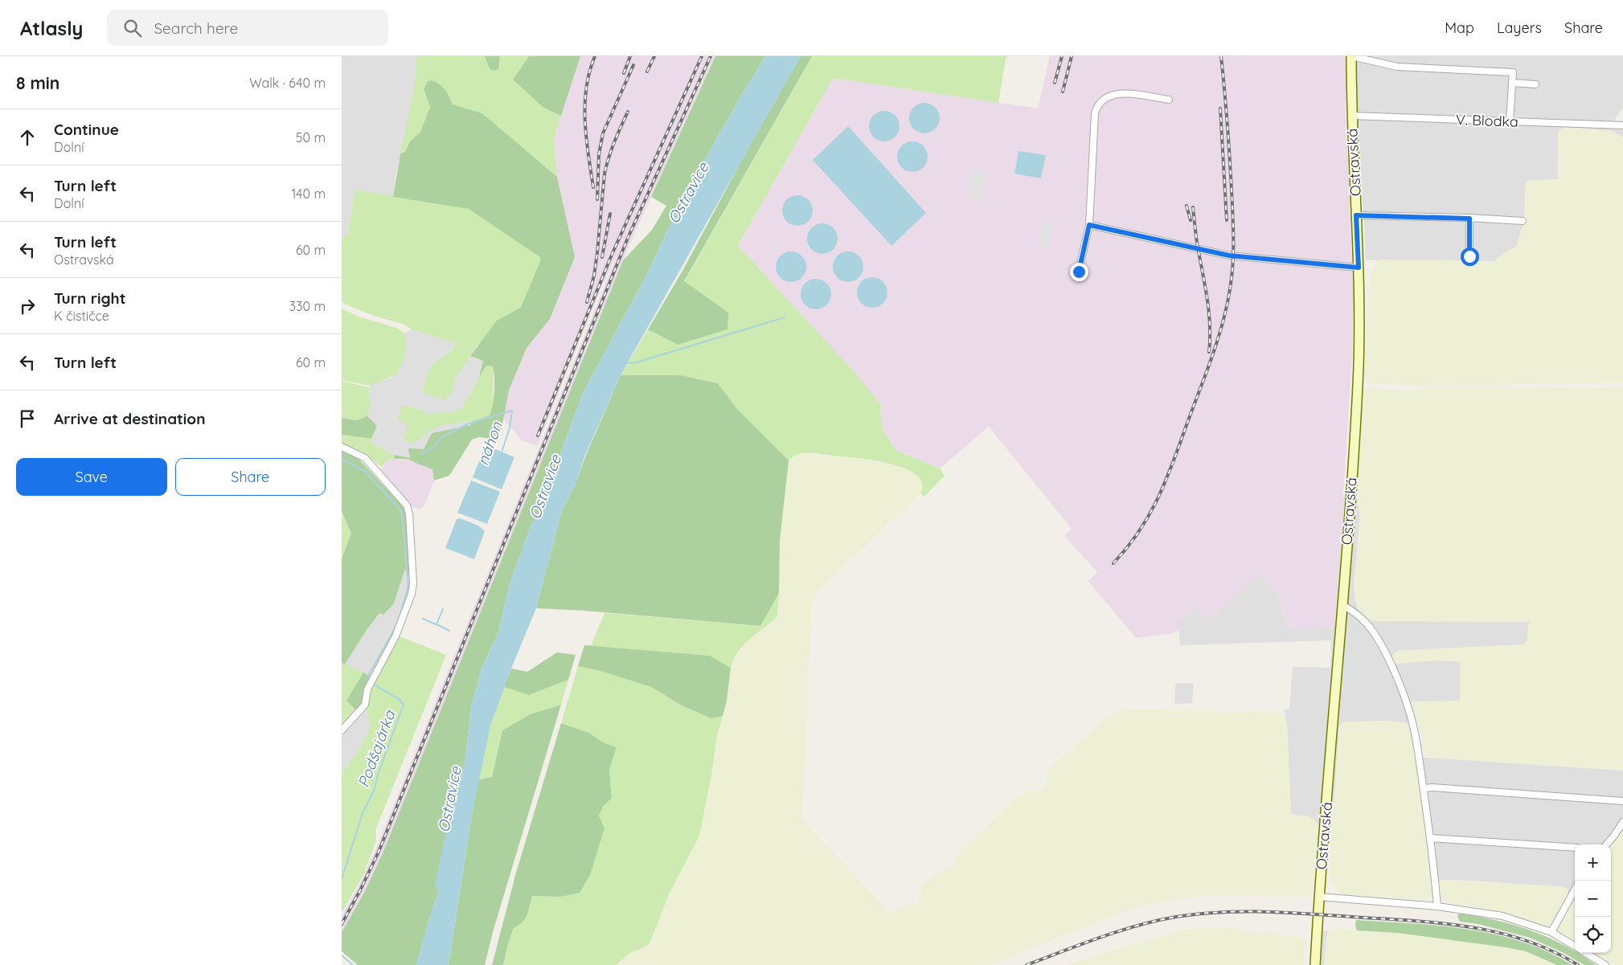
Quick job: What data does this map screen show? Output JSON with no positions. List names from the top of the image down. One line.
{"streets":{"street":["V. Blodka","Ostravská"]},"crossings":[["V. Blodka","Ostravská"]],"water":["Ostravice","náhon","Podšajárka"],"page":{"header":"Atlasly","search":"Search here","nav":["Map","Layers","Share"],"heading":["8 min","Walk · 640 m"],"list":[["Continue","Dolní","50 m"],["Turn left","Dolní","140 m"],["Turn left","Ostravská","60 m"],["Turn right","K čističce","330 m"],["Turn left","60 m"],"Arrive at destination"],"buttons":["Save","Share"],"map_buttons":["+","−"]}}
